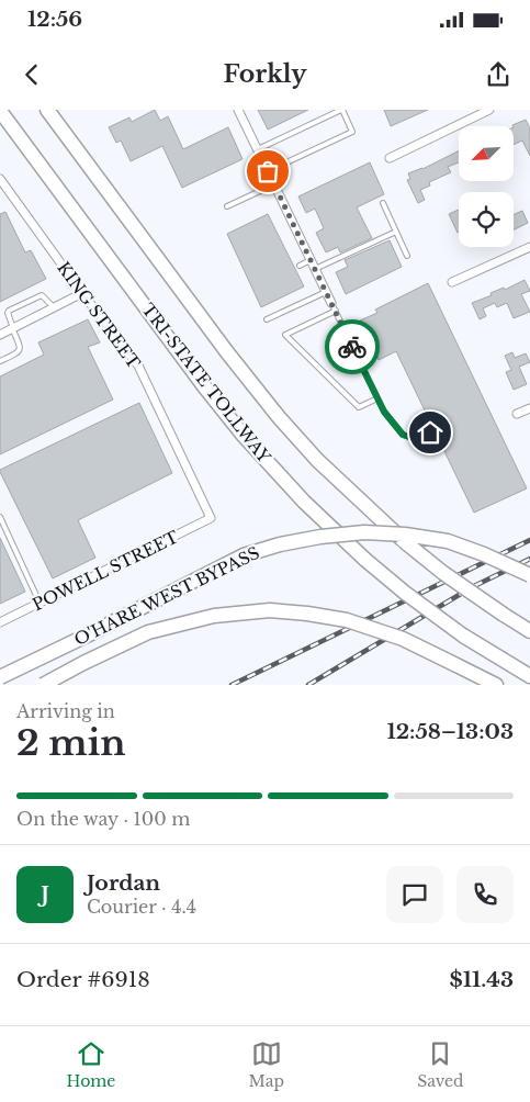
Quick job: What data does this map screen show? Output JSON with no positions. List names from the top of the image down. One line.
{"streets":{"highway":["TRI-STATE TOLLWAY","O'HARE WEST BYPASS"],"street":["KING STREET","POWELL STREET"]},"crossings":[["KING STREET","POWELL STREET"]],"north":"bottom left","page":{"status":"12:56","header":"Forkly","heading":["2 min","Arriving in","12:58–13:03"],"panel":["Jordan","Courier · 4.4","Order #6918","$11.43"],"bar":"On the way · 100 m","round":"J","tabs":["Home","Map","Saved"]}}
